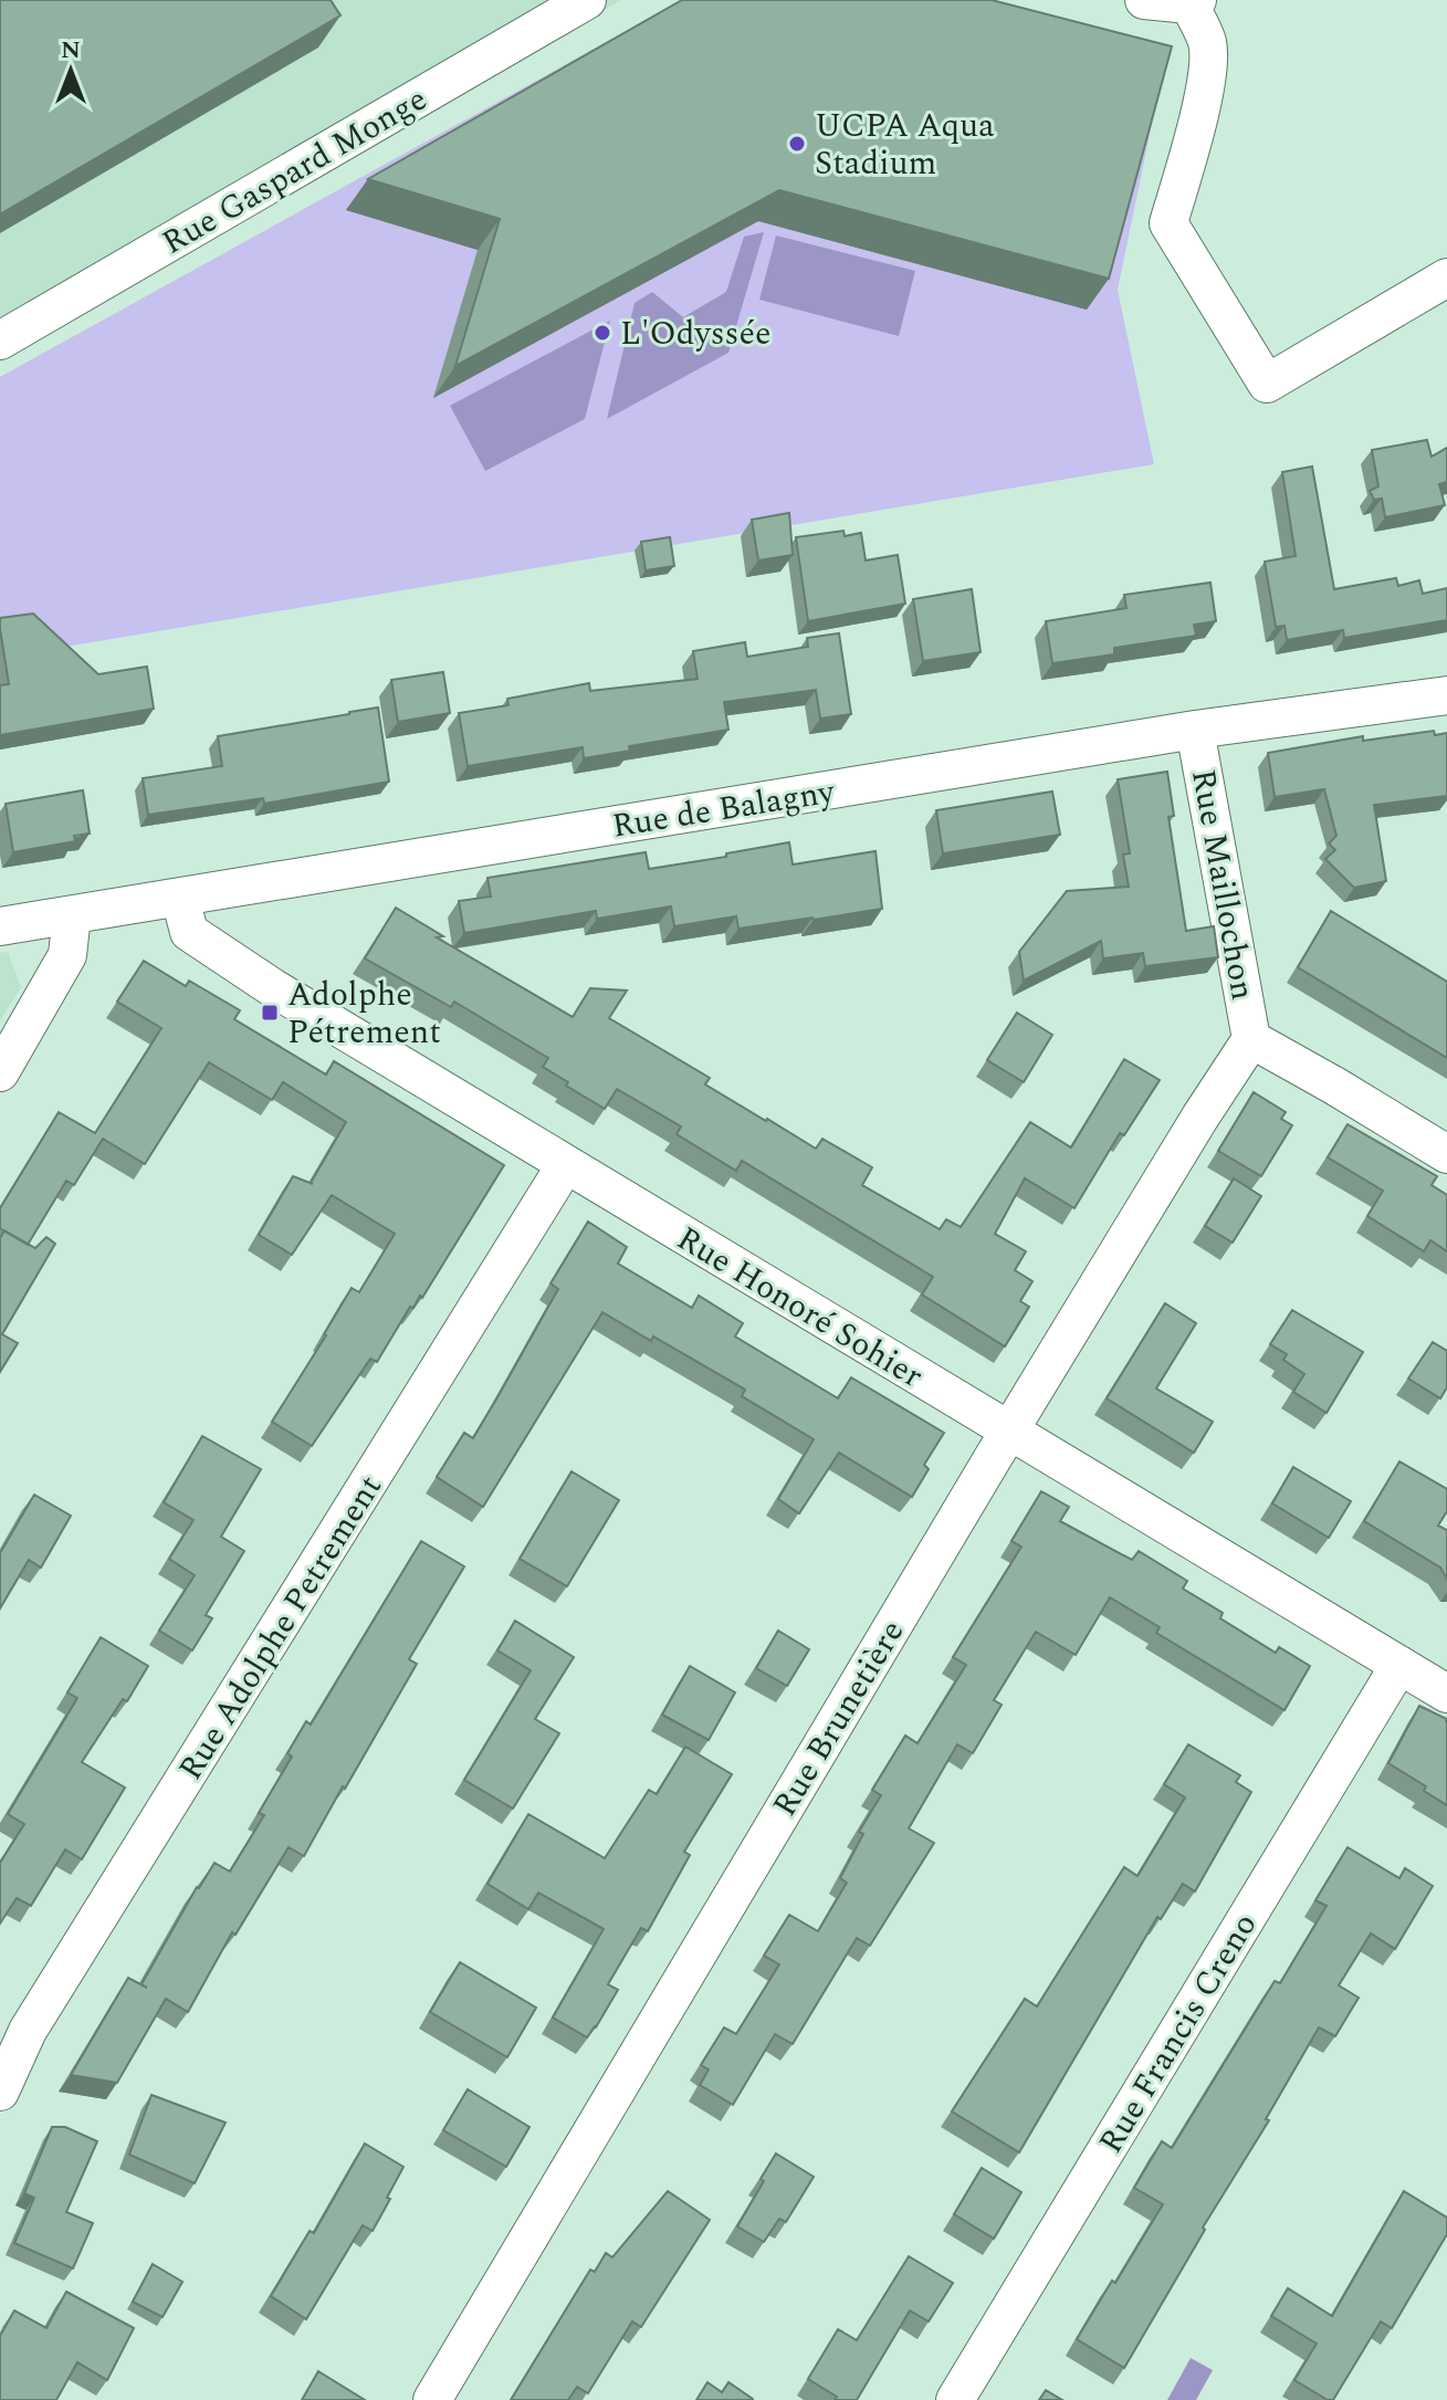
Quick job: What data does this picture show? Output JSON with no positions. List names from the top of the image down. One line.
{"streets":{"street":["Rue Gaspard Monge","Rue de Balagny","Rue Maillochon","Rue Honoré Sohier","Rue Adolphe Petrement","Rue Brunetière","Rue Francis Creno"]},"crossings":[["Rue de Balagny","Rue Maillochon"],["Rue de Balagny","Rue Honoré Sohier"],["Rue Maillochon","Rue Brunetière"],["Rue Honoré Sohier","Rue Adolphe Petrement"],["Rue Honoré Sohier","Rue Brunetière"],["Rue Honoré Sohier","Rue Francis Creno"]],"places":{"other":["UCPA Aqua Stadium","L'Odyssée"],"transit":["Adolphe Pétrement"]},"north":"top"}
